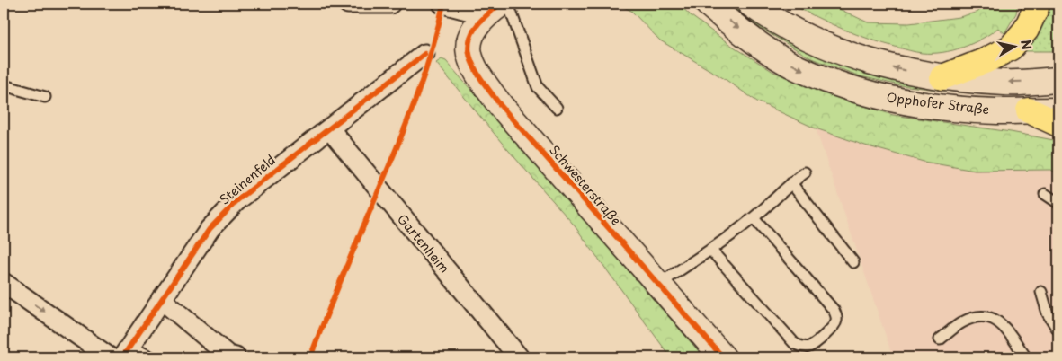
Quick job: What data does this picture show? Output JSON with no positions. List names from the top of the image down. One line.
{"streets":{"main road":["Opphofer Straße","Schwesterstraße"],"street":["Steinenfeld","Gartenheim"]},"crossings":[["Steinenfeld","Gartenheim"]],"north":"right"}
